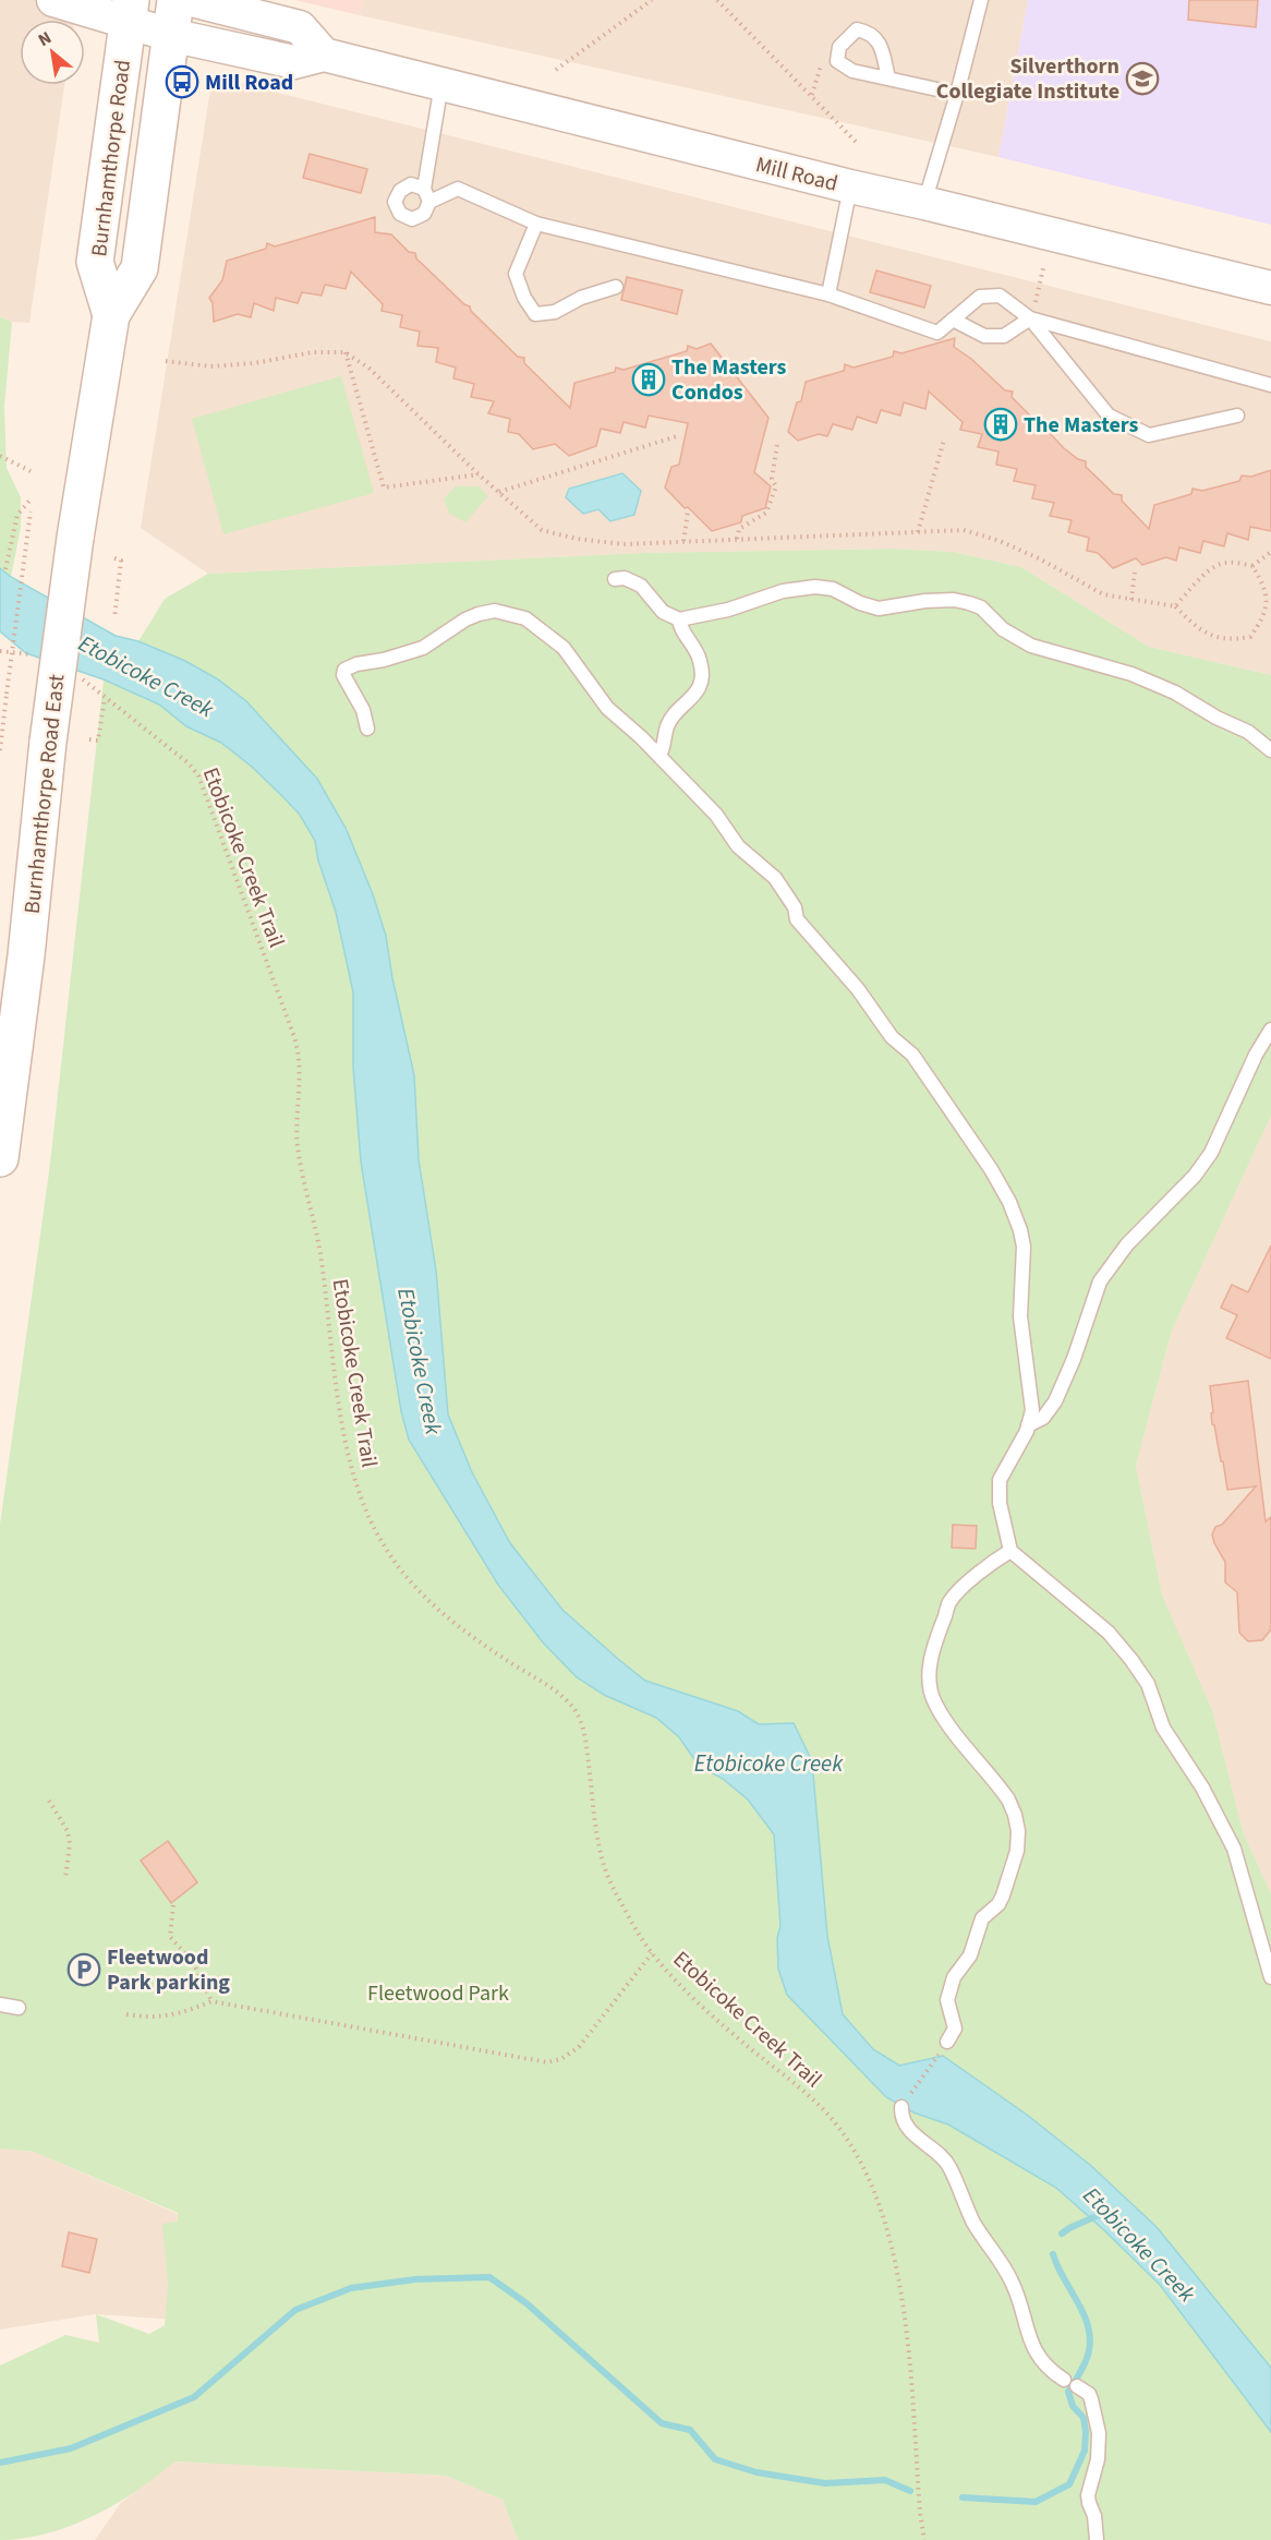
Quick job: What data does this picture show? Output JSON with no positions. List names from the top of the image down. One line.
{"streets":{"main road":["Burnhamthorpe Road","Burnhamthorpe Road East"],"street":["Mill Road"],"path":["Etobicoke Creek Trail"]},"crossings":[["Burnhamthorpe Road","Mill Road"],["Burnhamthorpe Road","Burnhamthorpe Road East"]],"water":["Etobicoke Creek"],"parks":["Fleetwood Park"],"places":{"school or university":["Silverthorn Collegiate Institute"],"bus stop":["Mill Road"],"building":["The Masters Condos","The Masters"],"parking":["Fleetwood Park parking"]},"north":"top left"}
